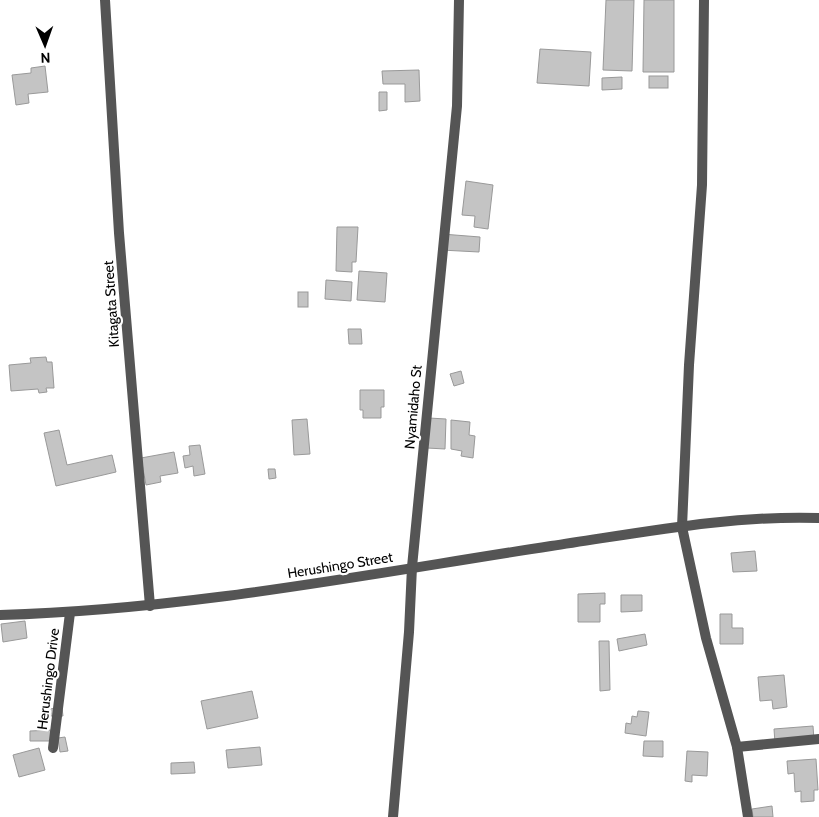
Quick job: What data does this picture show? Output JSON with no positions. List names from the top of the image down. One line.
{"streets":{"street":["Kitagata Street","Nyamidaho St","Herushingo Street","Herushingo Drive"]},"crossings":[["Kitagata Street","Herushingo Street"],["Nyamidaho St","Herushingo Street"],["Herushingo Street","Herushingo Drive"]],"north":"bottom"}
